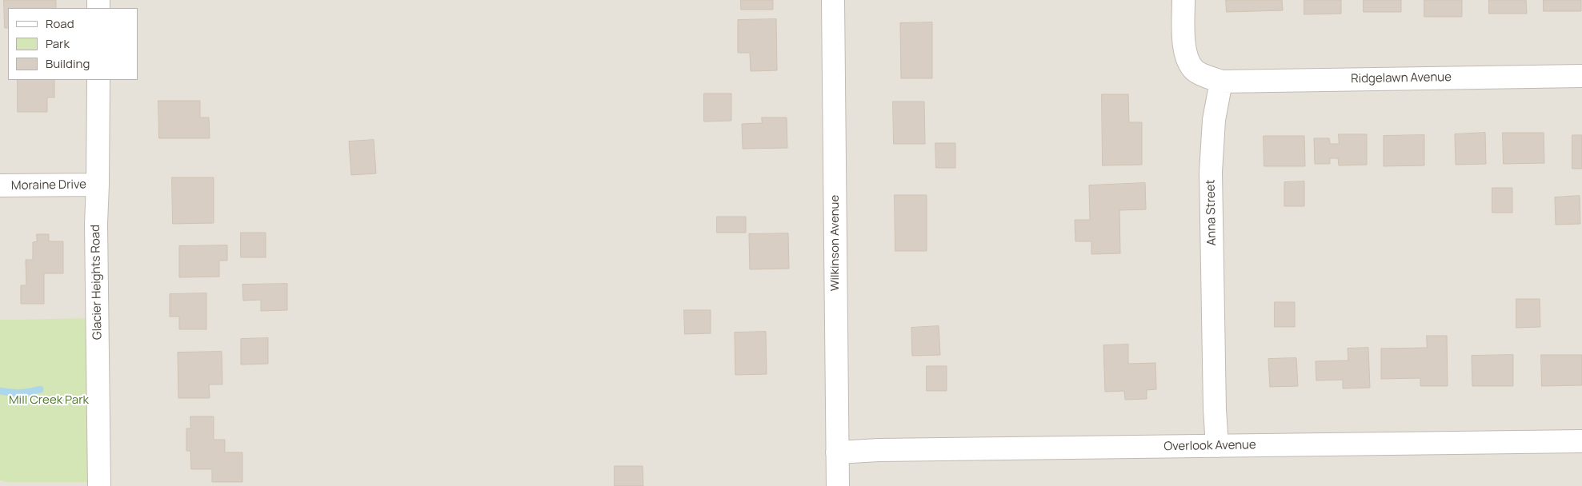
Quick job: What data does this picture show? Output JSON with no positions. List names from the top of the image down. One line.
{"streets":{"street":["Ridgelawn Avenue","Moraine Drive","Anna Street","Wilkinson Avenue","Glacier Heights Road","Overlook Avenue"]},"crossings":[["Ridgelawn Avenue","Anna Street"],["Moraine Drive","Glacier Heights Road"],["Anna Street","Overlook Avenue"],["Wilkinson Avenue","Overlook Avenue"]],"parks":["Mill Creek Park"],"legend":["Road","Park","Building"]}
